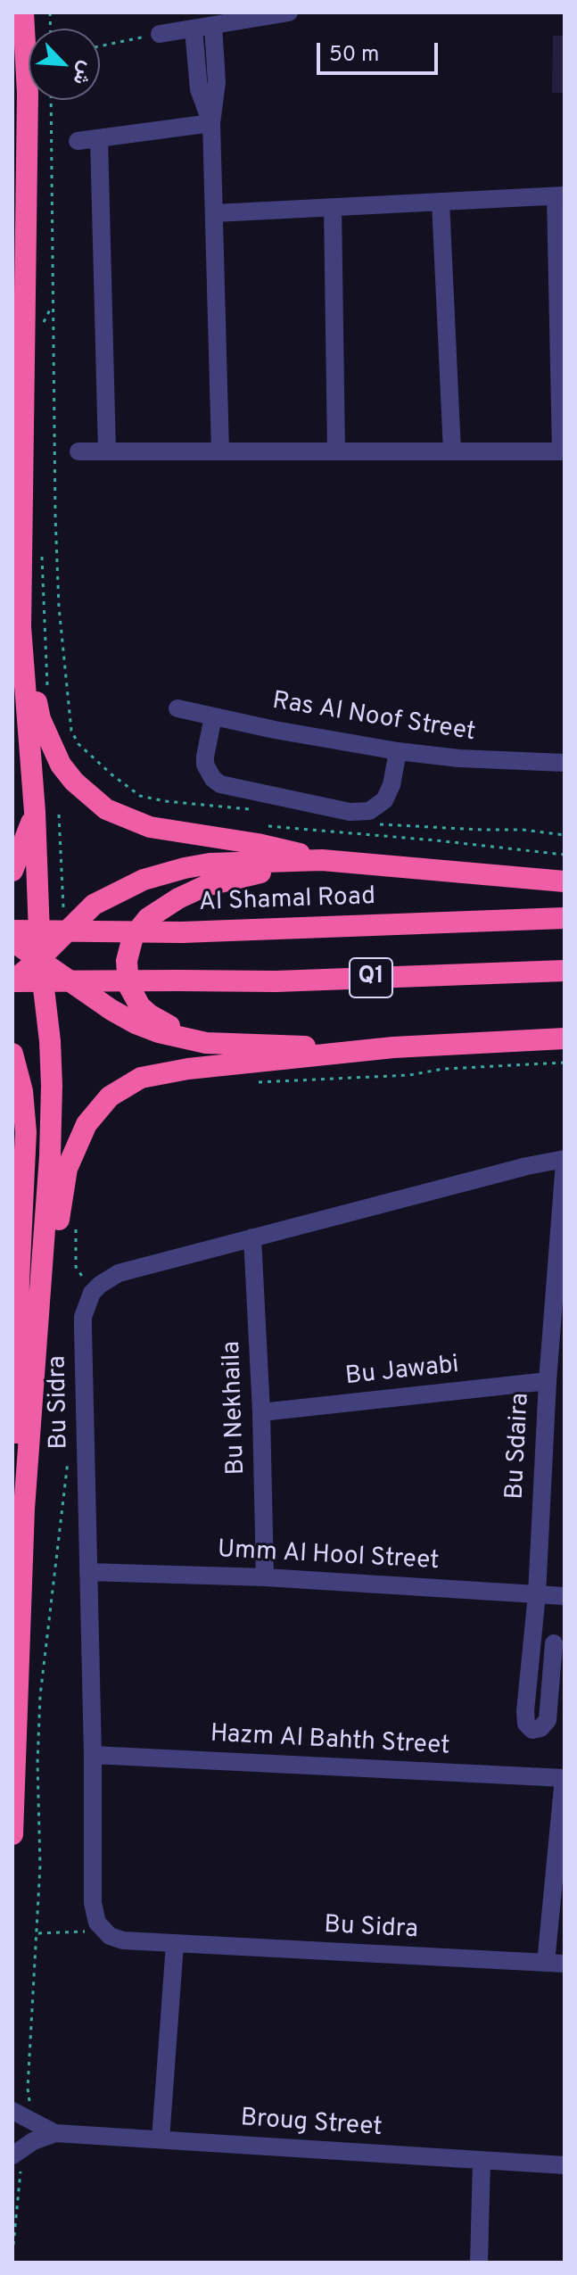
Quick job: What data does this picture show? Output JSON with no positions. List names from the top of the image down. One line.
{"streets":{"highway":["Al Shamal Road","Q1"],"street":["Ras Al Noof Street","Bu Jawabi","Bu Sidra","Bu Nekhaila","Bu Sdaira","Umm Al Hool Street","Hazm Al Bahth Street","Broug Street"]},"crossings":[["Bu Jawabi","Bu Nekhaila"],["Bu Jawabi","Bu Sdaira"],["Bu Sidra","Umm Al Hool Street"],["Bu Sidra","Hazm Al Bahth Street"],["Bu Nekhaila","Umm Al Hool Street"],["Bu Sdaira","Umm Al Hool Street"]],"scale_bar":"50 m","north":"bottom right"}
